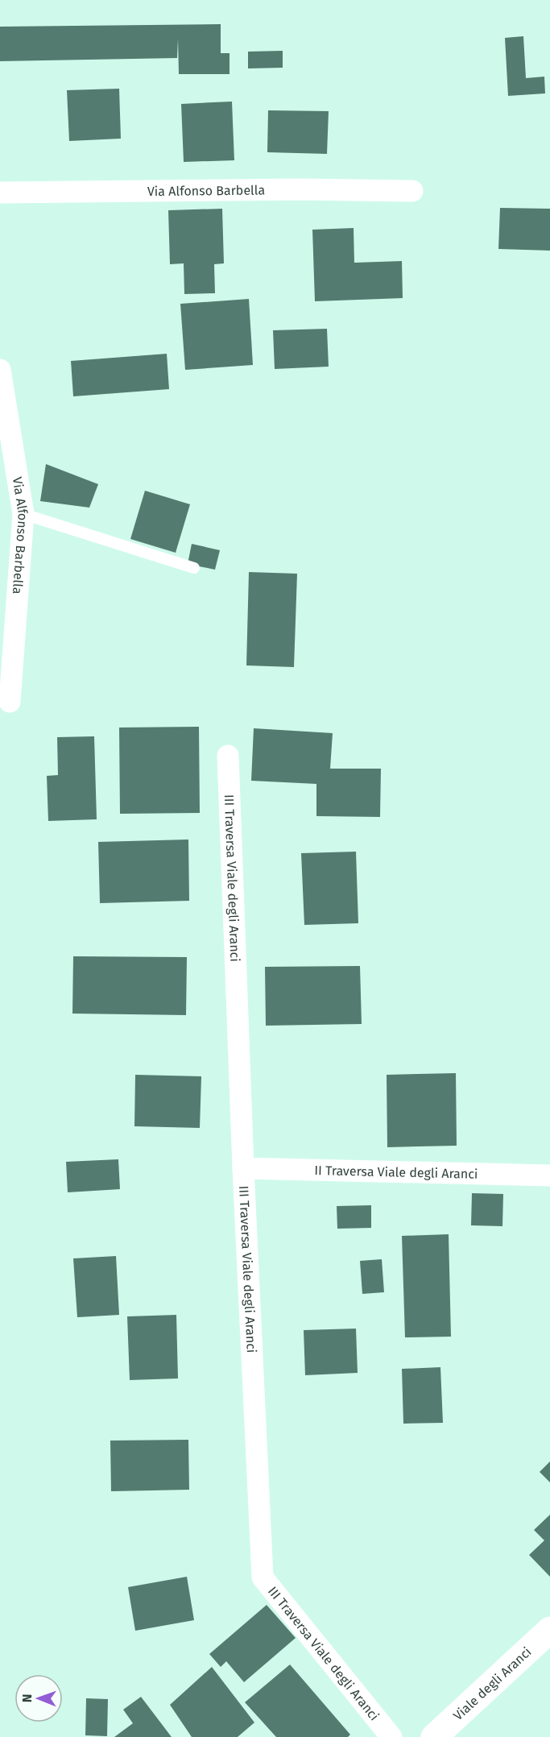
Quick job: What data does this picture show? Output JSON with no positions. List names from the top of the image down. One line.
{"streets":{"main road":["Viale degli Aranci"],"street":["Via Alfonso Barbella","III Traversa Viale degli Aranci","II Traversa Viale degli Aranci"]},"crossings":[["III Traversa Viale degli Aranci","II Traversa Viale degli Aranci"]],"north":"left"}
